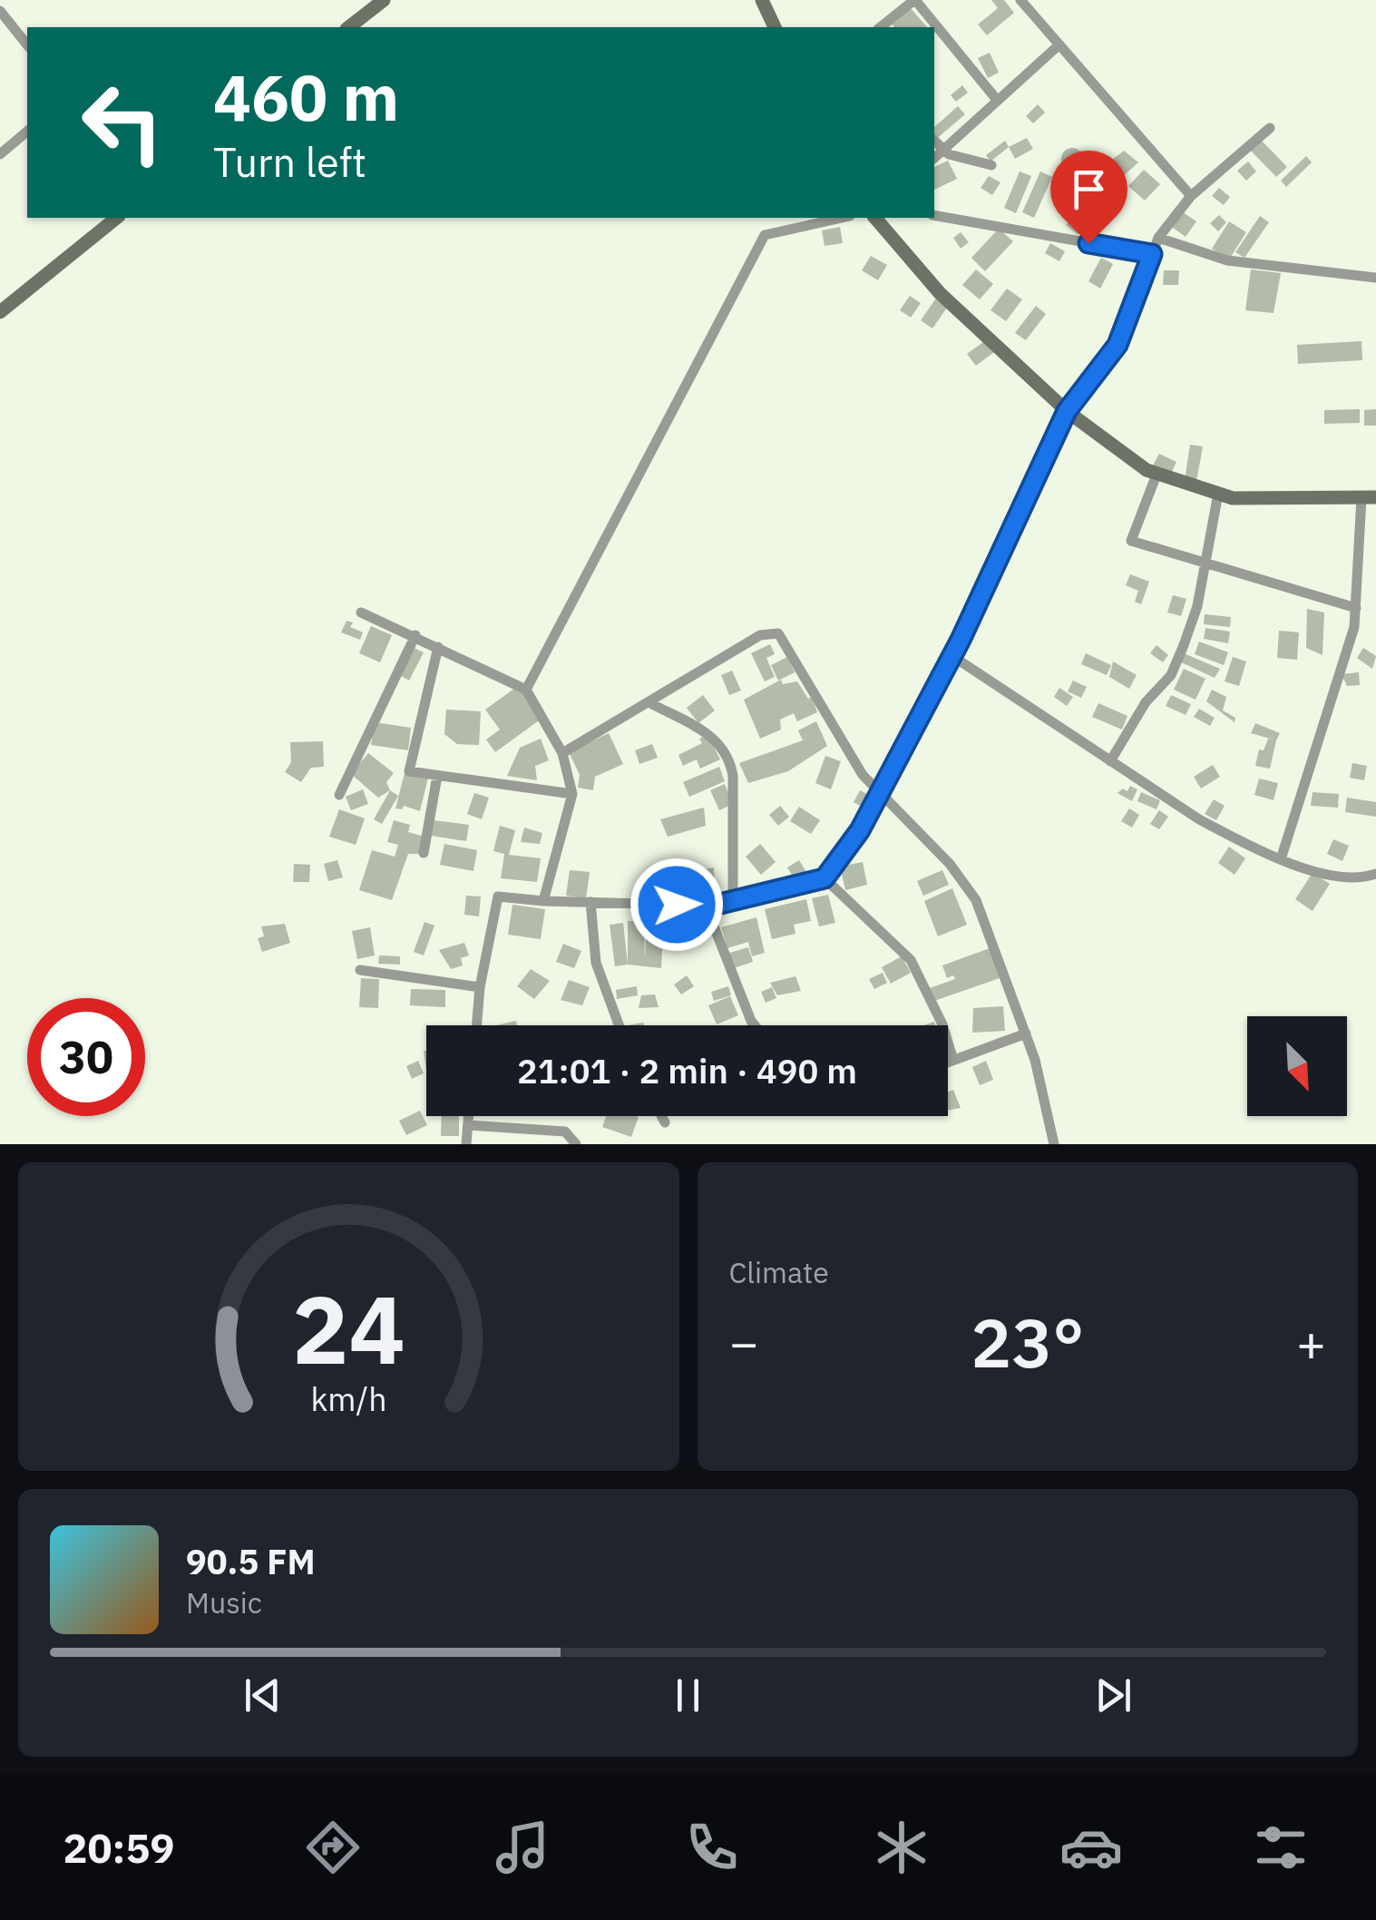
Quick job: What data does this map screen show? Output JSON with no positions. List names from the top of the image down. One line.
{"north":"bottom right","page":{"turn":["460 m","Turn left"],"limit":"30","trip":"21:01 · 2 min · 490 m","tile":"Climate","heat":["−","23°","+"],"song":["90.5 FM","Music"],"tabs":"20:59","gauge":["24","km/h"]}}
